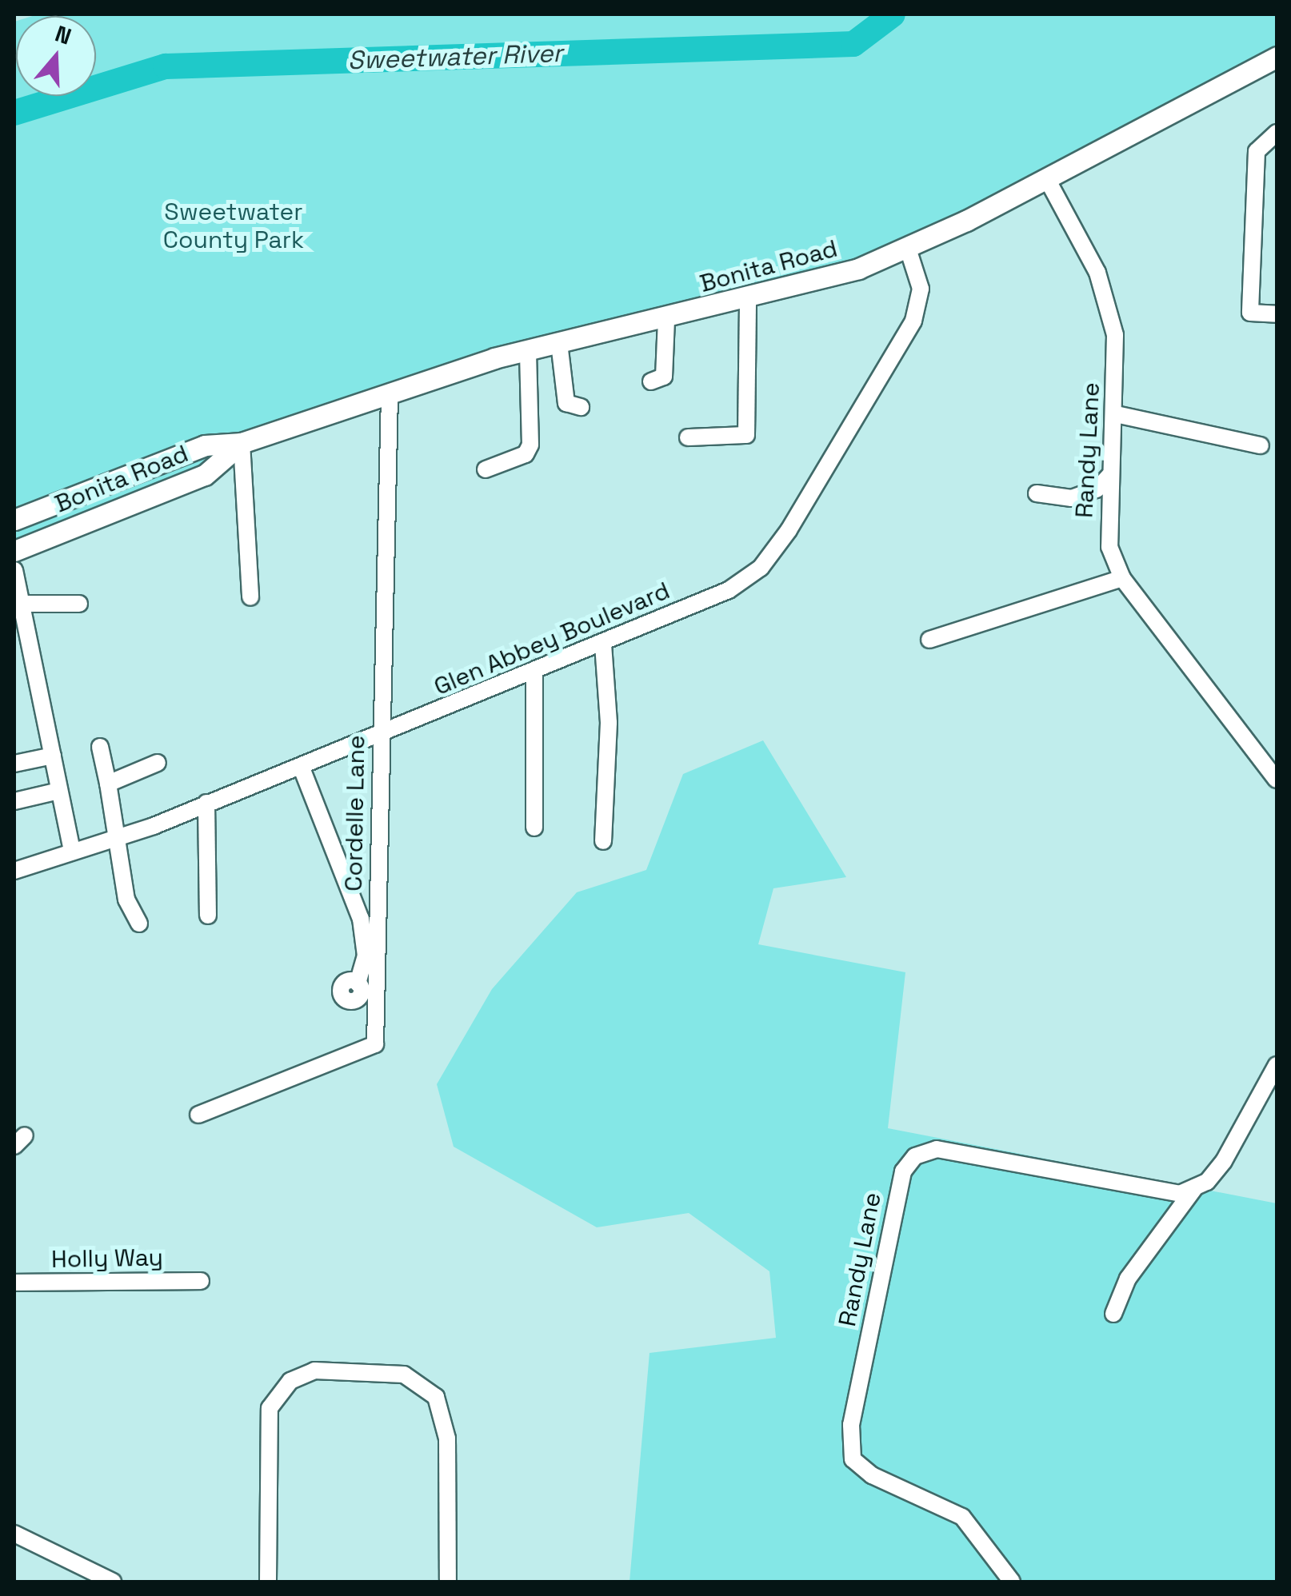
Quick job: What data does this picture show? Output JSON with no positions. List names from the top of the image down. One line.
{"streets":{"main road":["Bonita Road"],"street":["Randy Lane","Glen Abbey Boulevard","Cordelle Lane","Holly Way"]},"crossings":[["Bonita Road","Randy Lane"],["Bonita Road","Glen Abbey Boulevard"],["Bonita Road","Cordelle Lane"],["Glen Abbey Boulevard","Cordelle Lane"]],"water":["Sweetwater River"],"parks":["Sweetwater County Park"],"north":"top"}
